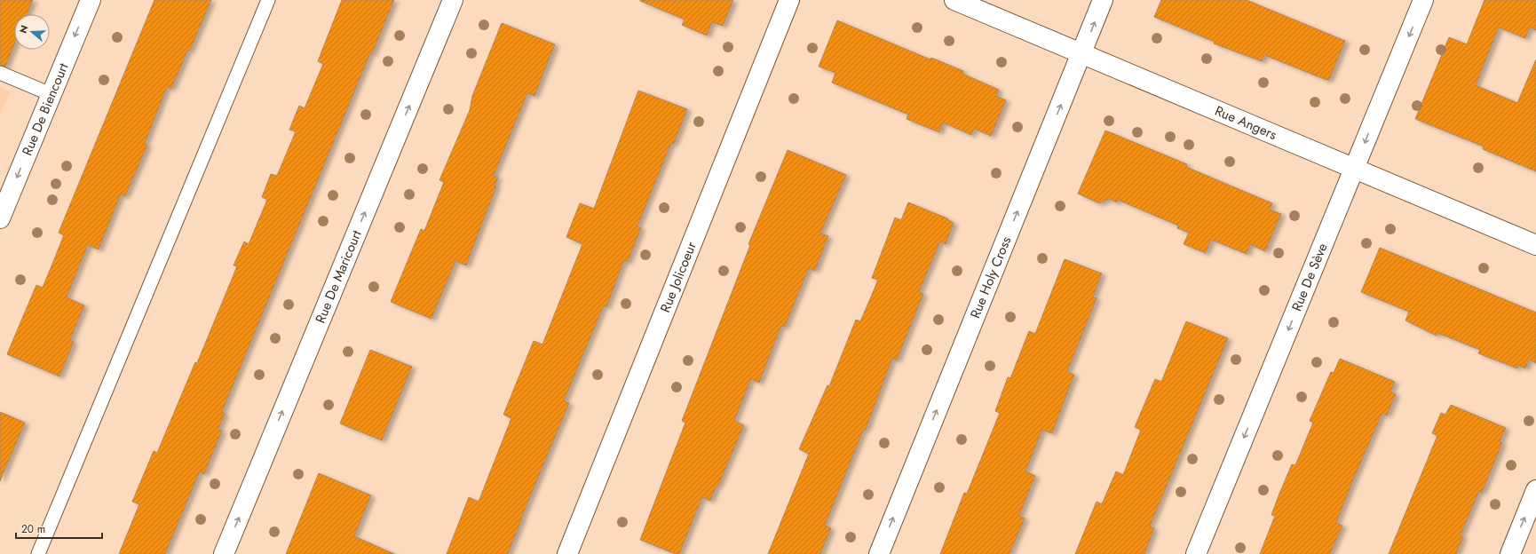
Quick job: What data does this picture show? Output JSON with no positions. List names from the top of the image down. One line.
{"streets":{"street":["Rue De Biencourt","Rue Angers","Rue De Maricourt","Rue Jolicoeur","Rue Holy Cross","Rue De Sève"]},"crossings":[["Rue Angers","Rue Holy Cross"],["Rue Angers","Rue De Sève"]],"one_way":["Rue De Biencourt","Rue De Maricourt","Rue Holy Cross","Rue De Sève"],"scale_bar":"20 m","north":"left"}
